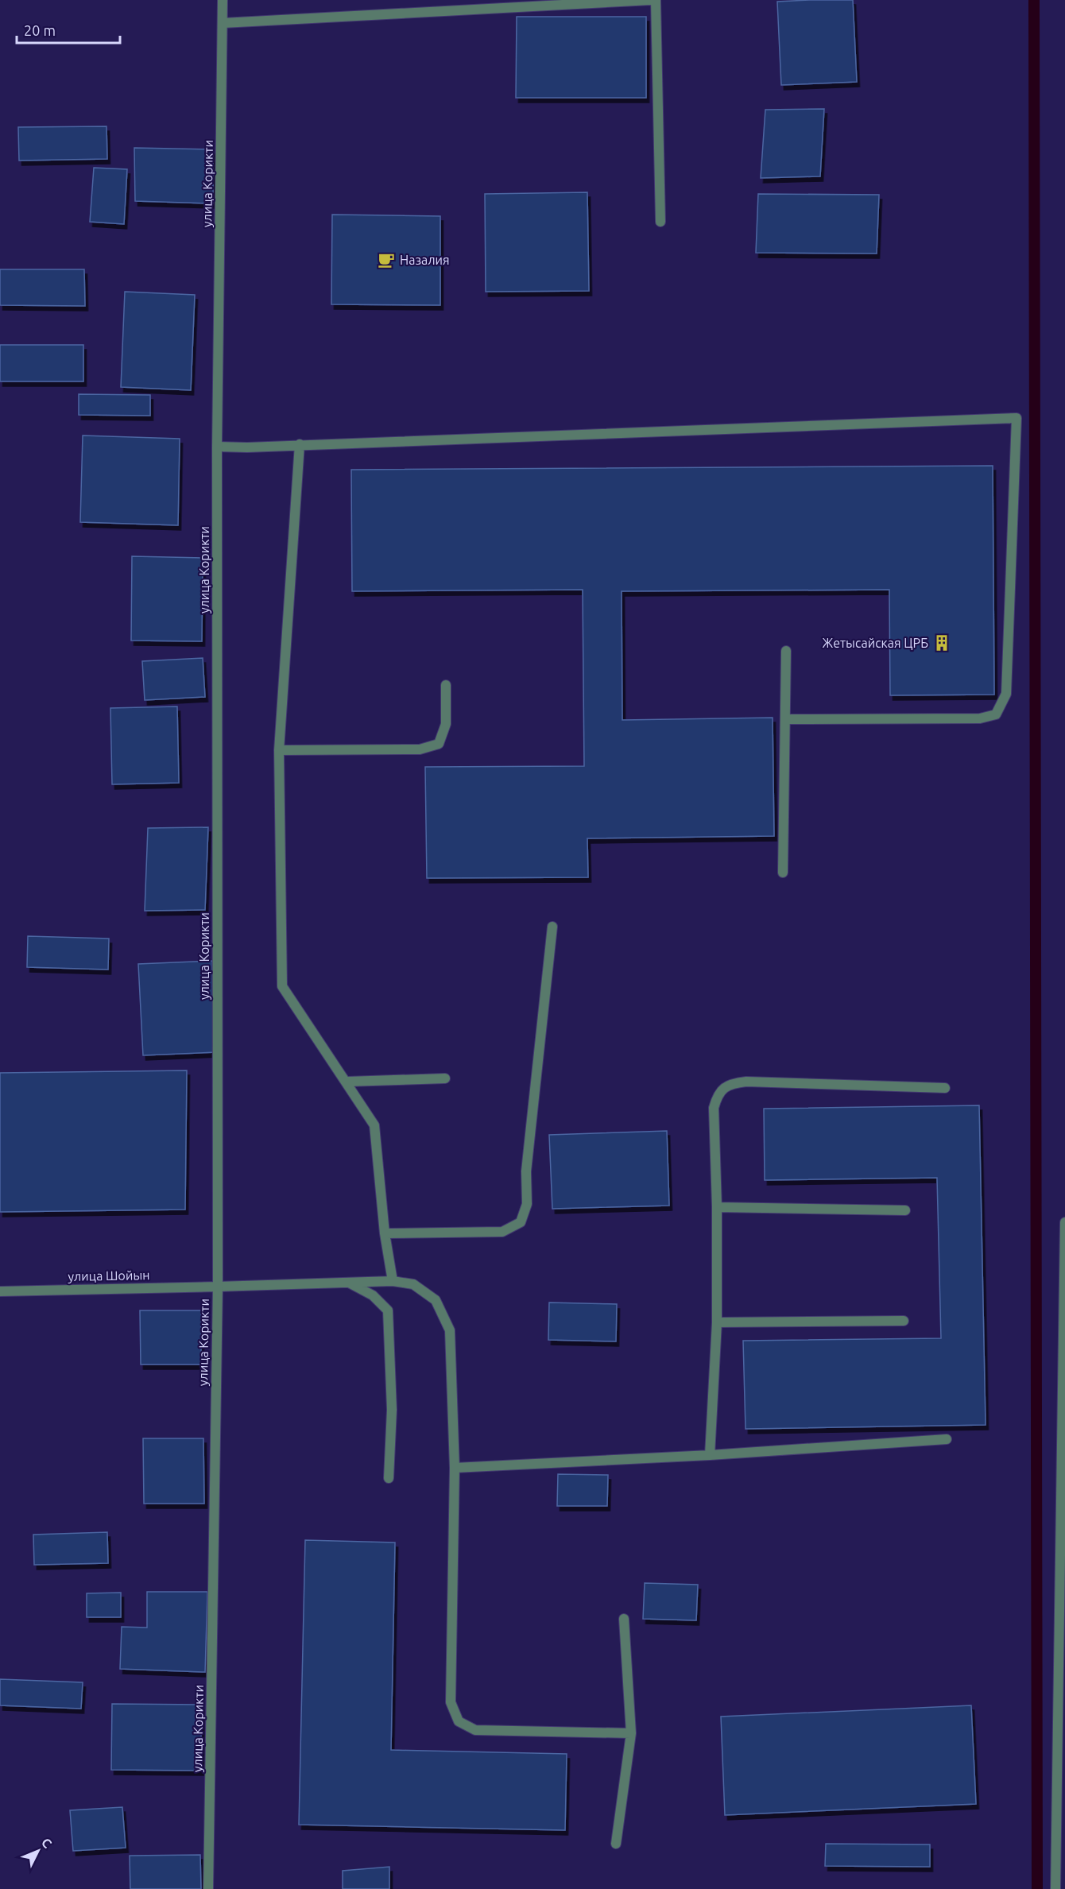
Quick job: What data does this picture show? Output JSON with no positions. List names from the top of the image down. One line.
{"streets":{"street":["улица Корикти","улица Шойын"]},"crossings":[["улица Корикти","улица Шойын"]],"places":{"cafe":["Назалия"],"building":["Жетысайская ЦРБ"]},"scale_bar":"20 m","north":"top right"}
